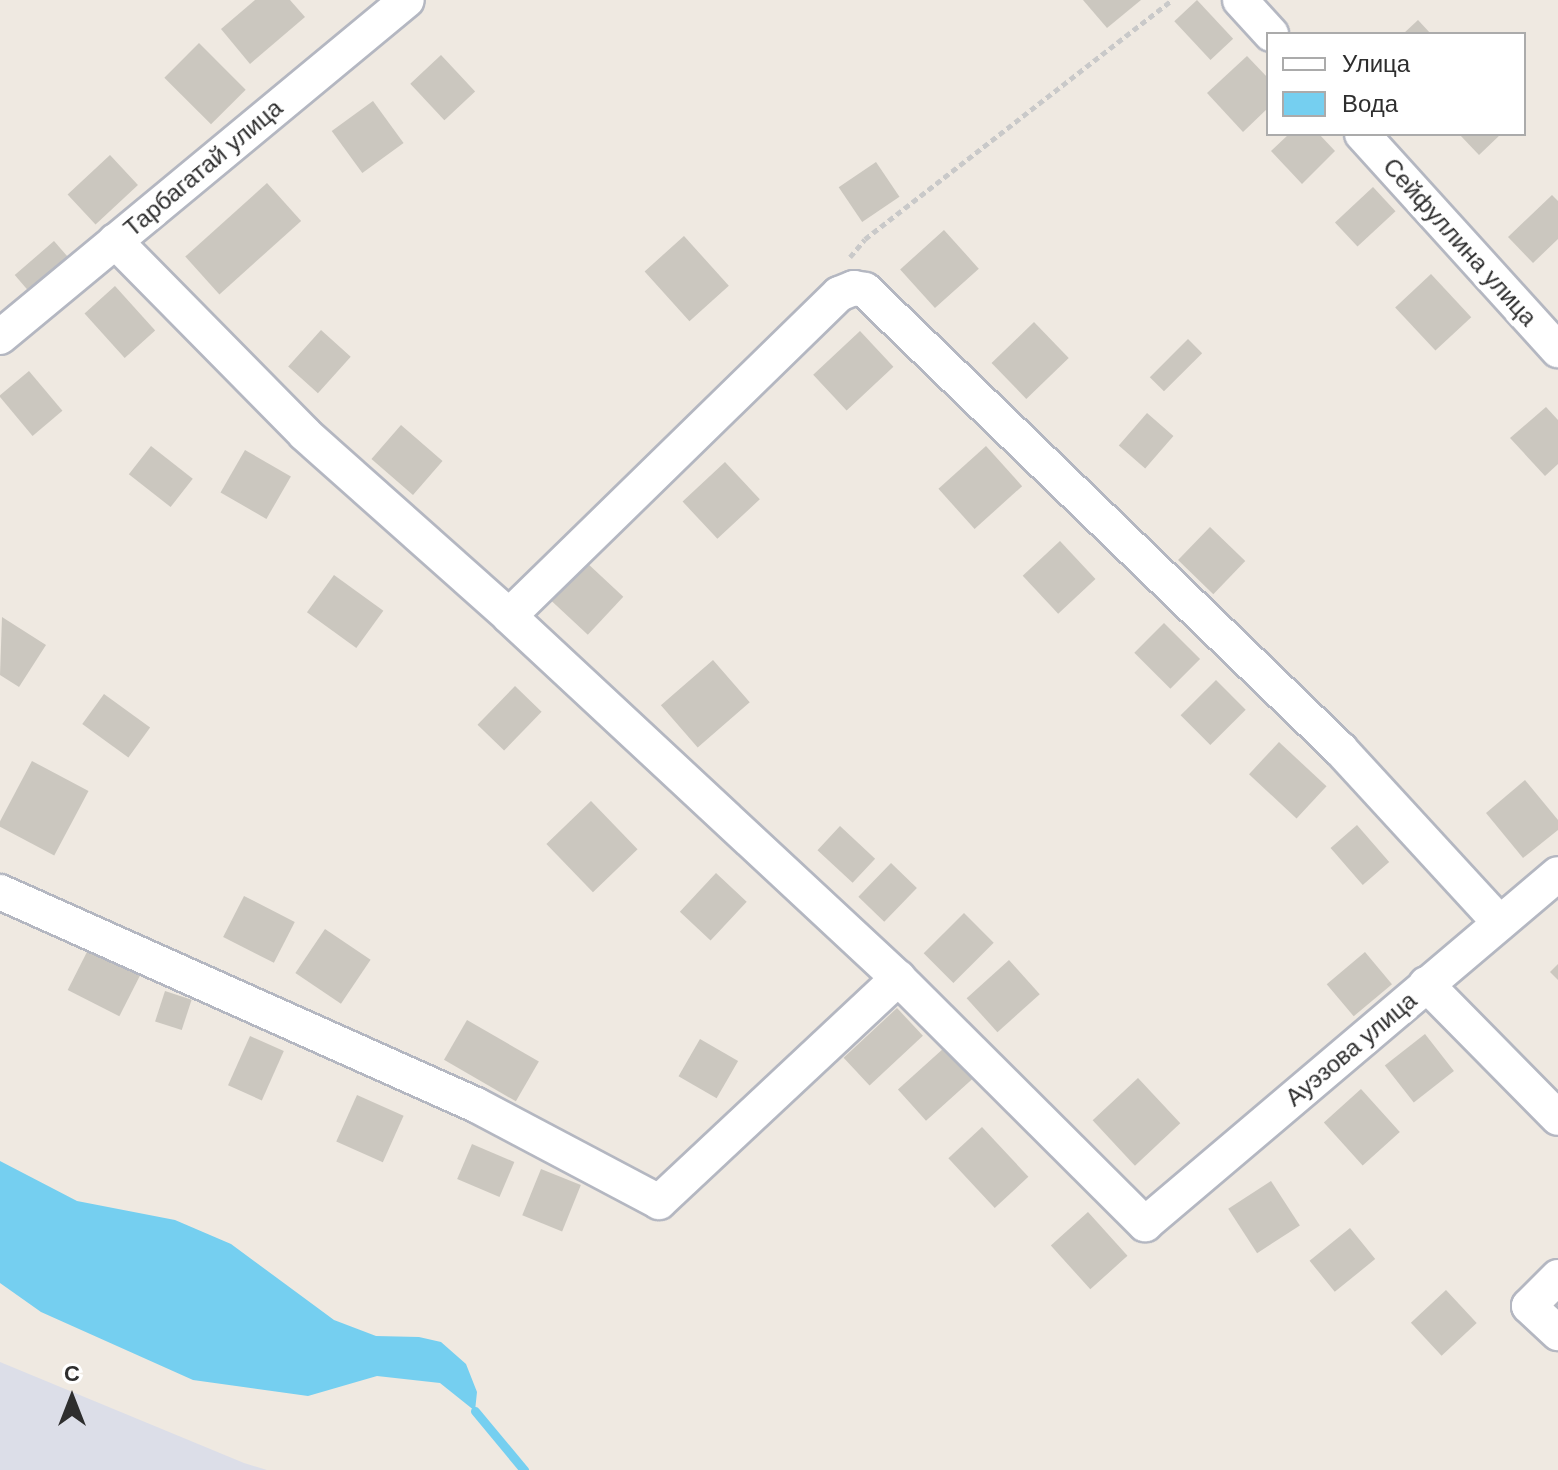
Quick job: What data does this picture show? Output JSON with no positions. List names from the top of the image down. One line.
{"streets":{"street":["Тарбагатай улица","Сейфуллина улица","Ауэзова улица"]},"legend":["Улица","Вода"],"north":"top"}
